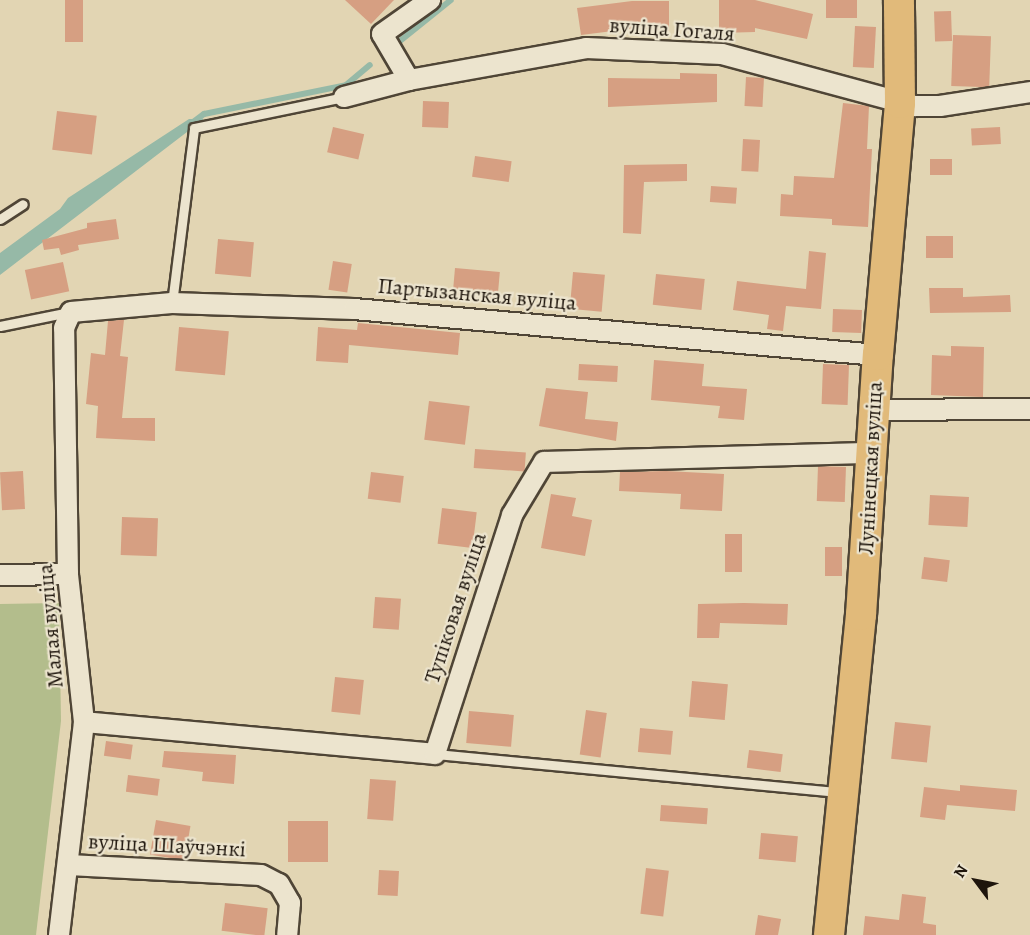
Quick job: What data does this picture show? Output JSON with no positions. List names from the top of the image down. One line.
{"streets":{"main road":["Лунінецкая вуліца"],"street":["вуліца Гогаля","Партызанская вуліца","Тупіковая вуліца","Малая вуліца","вуліца Шаўчэнкі"]},"crossings":[["вуліца Гогаля","Лунінецкая вуліца"],["Партызанская вуліца","Лунінецкая вуліца"],["Партызанская вуліца","Малая вуліца"],["Лунінецкая вуліца","Тупіковая вуліца"],["Малая вуліца","вуліца Шаўчэнкі"]],"north":"top left"}
